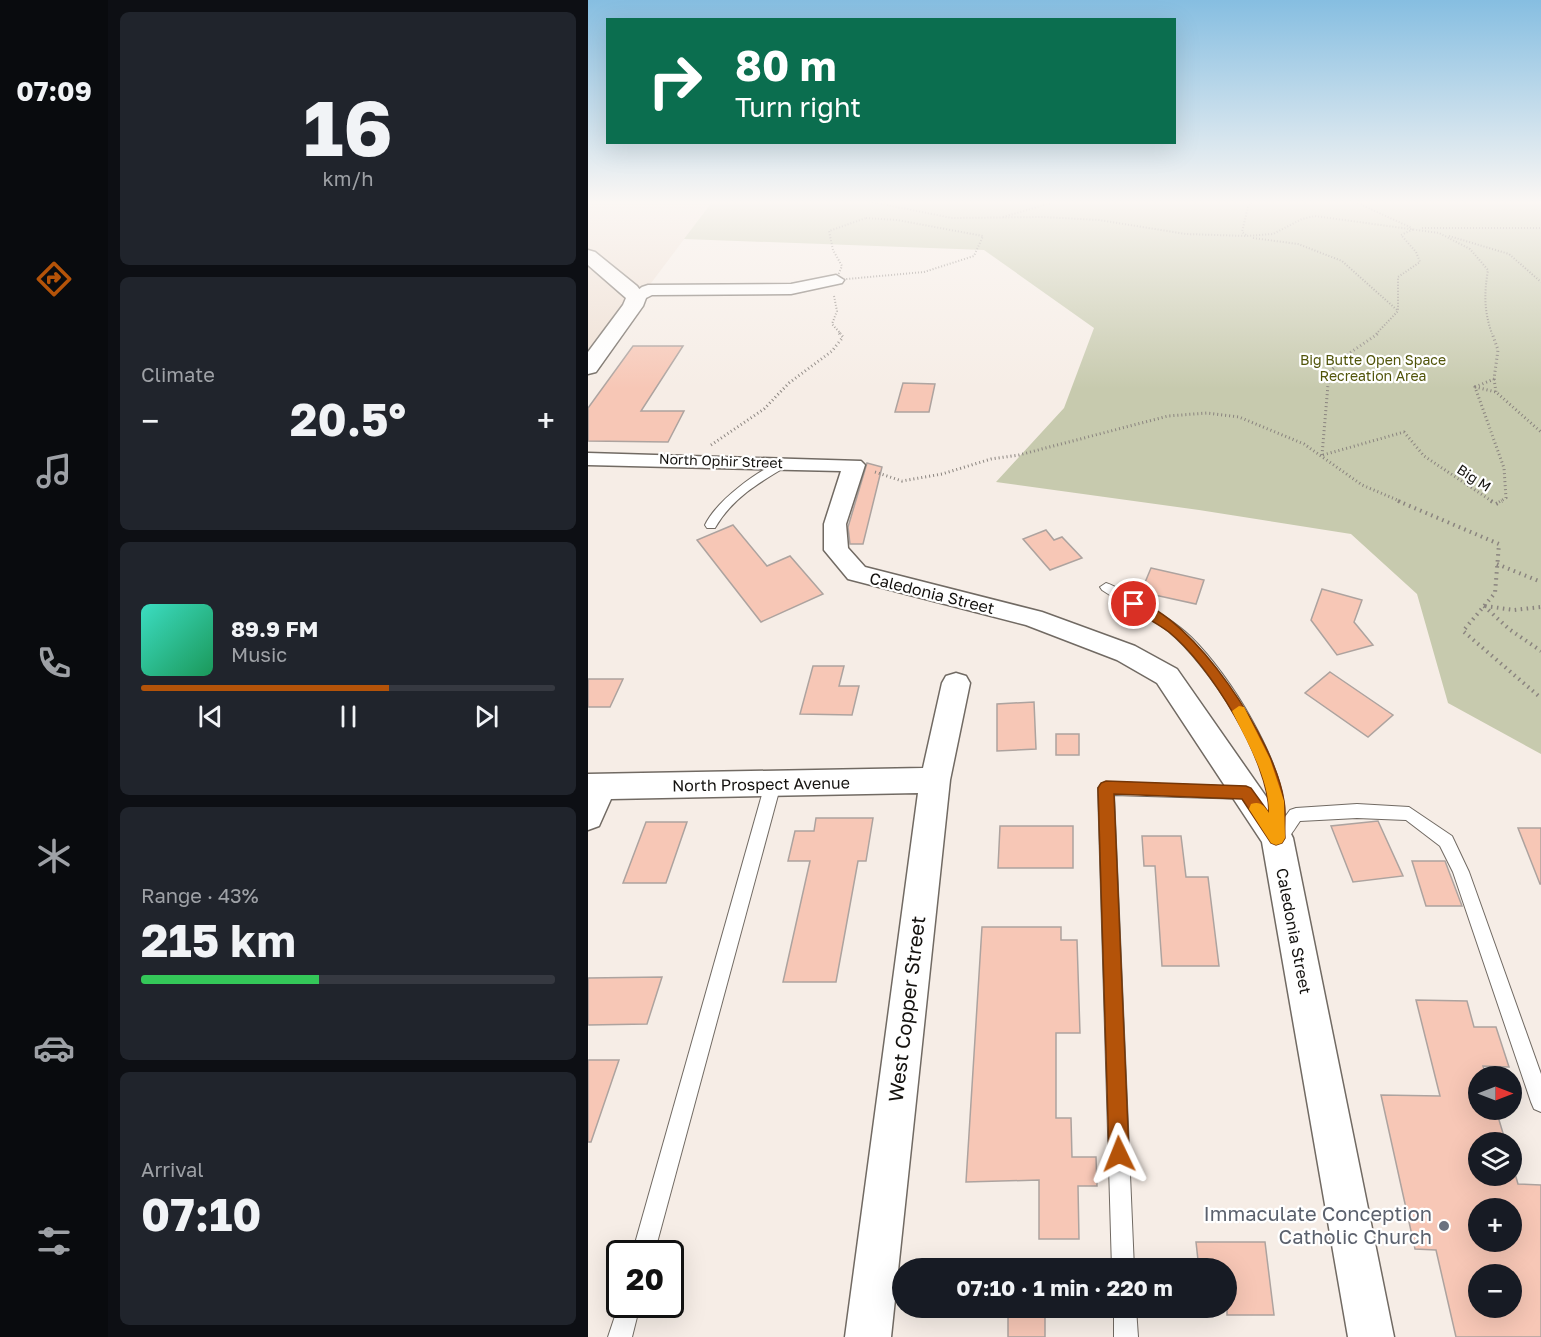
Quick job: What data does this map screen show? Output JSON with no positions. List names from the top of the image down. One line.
{"streets":{"street":["North Ophir Street","Caledonia Street","North Prospect Avenue","West Copper Street"],"path":["Big M"]},"crossings":[["North Ophir Street","Caledonia Street"],["North Prospect Avenue","West Copper Street"]],"parks":["Big Butte Open Space Recreation Area"],"places":["Immaculate Conception Catholic Church"],"north":"right","page":{"tabs":"07:09","tile":[["16","km/h"],"Climate",["Range · 43%","215 km"],["Arrival","07:10"]],"turn":["80 m","Turn right"],"heat":["−","20.5°","+"],"song":["89.9 FM","Music"],"map_buttons":["+","−"],"limit":"20","trip":"07:10 · 1 min · 220 m"}}
